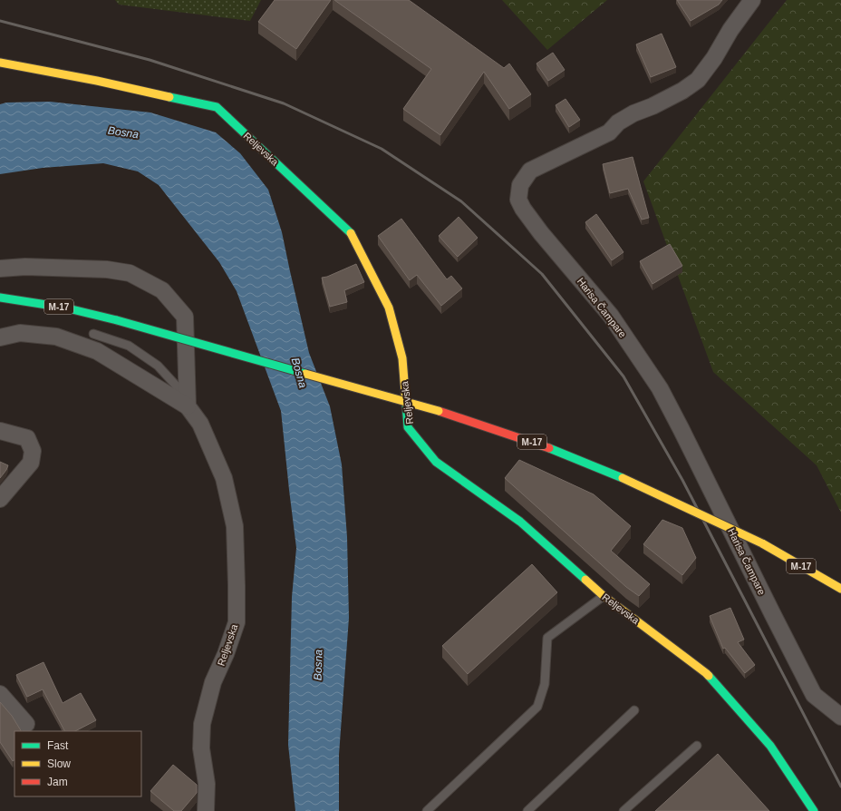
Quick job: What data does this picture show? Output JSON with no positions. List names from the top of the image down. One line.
{"streets":{"street":["Reljevska","M-17","Harisa Čampare"]},"water":["Bosna"],"legend":["Fast","Slow","Jam"]}
